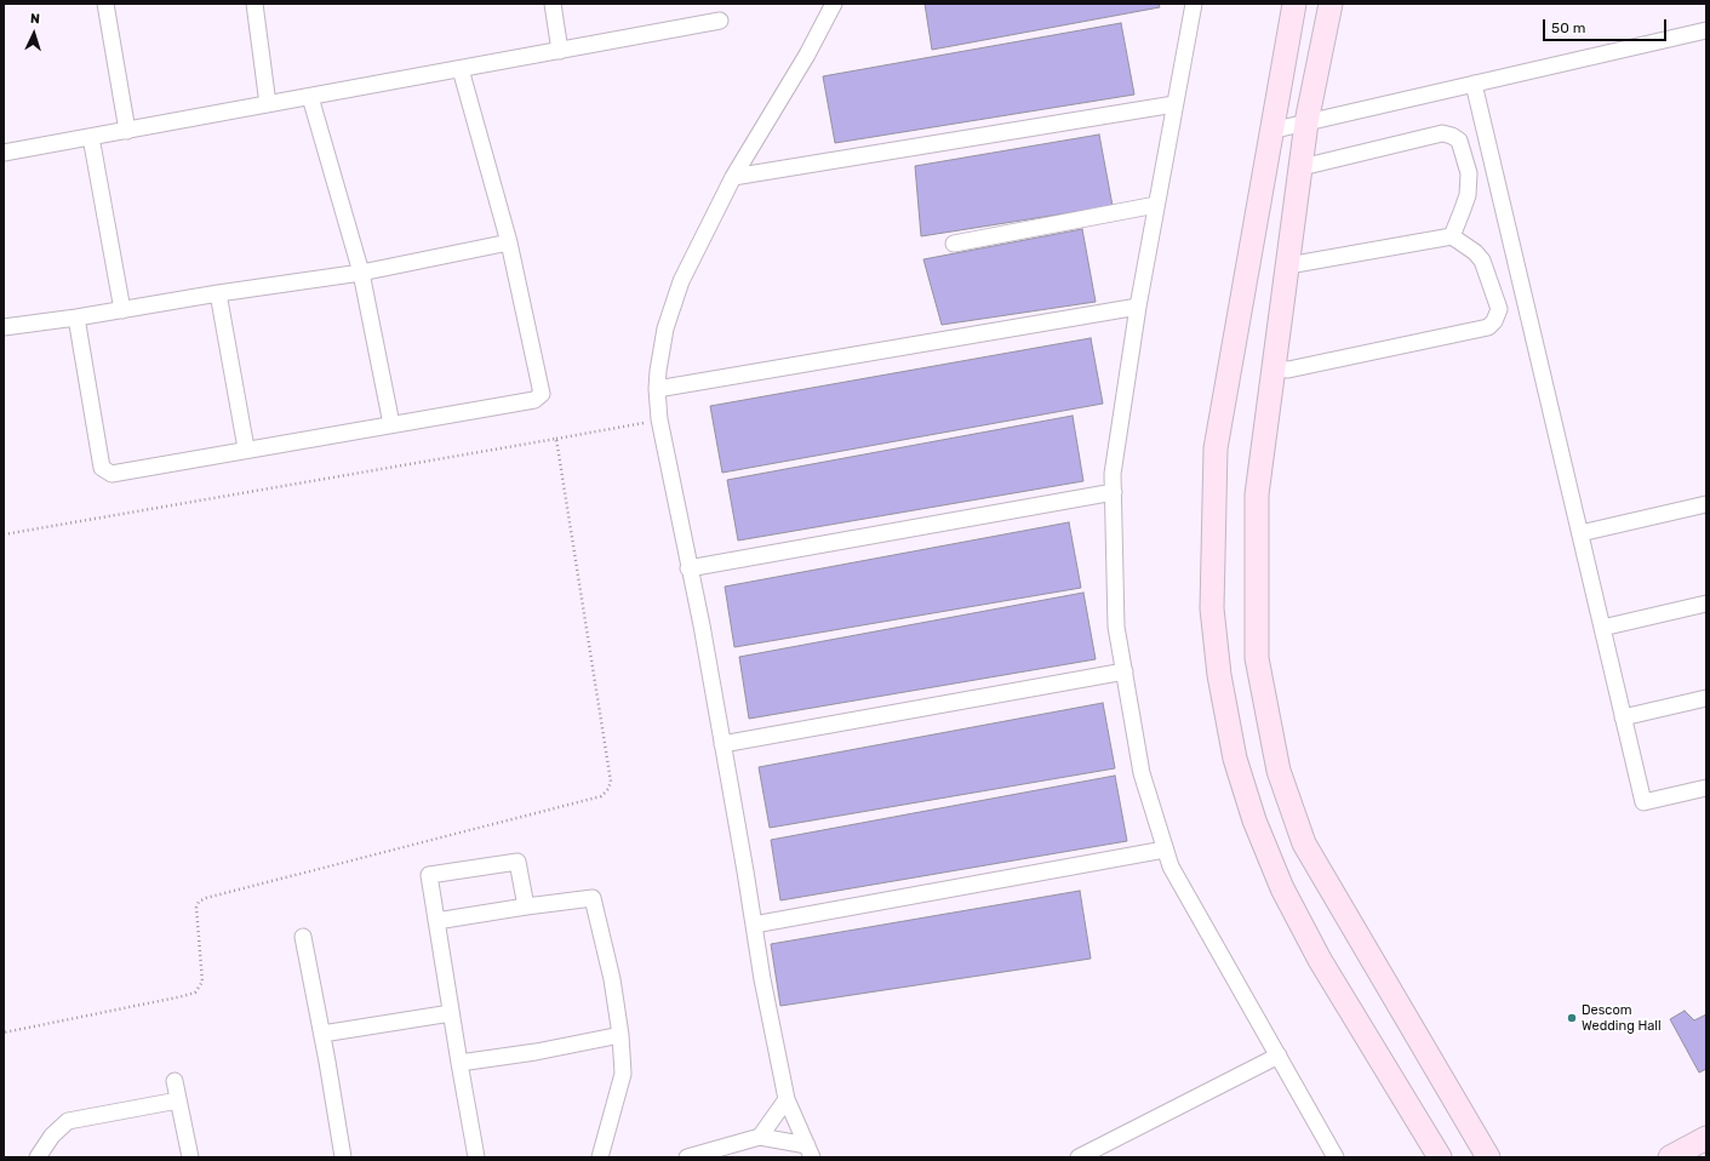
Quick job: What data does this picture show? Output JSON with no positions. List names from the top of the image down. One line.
{"places":["Descom Wedding Hall"],"scale_bar":"50 m","north":"top"}
